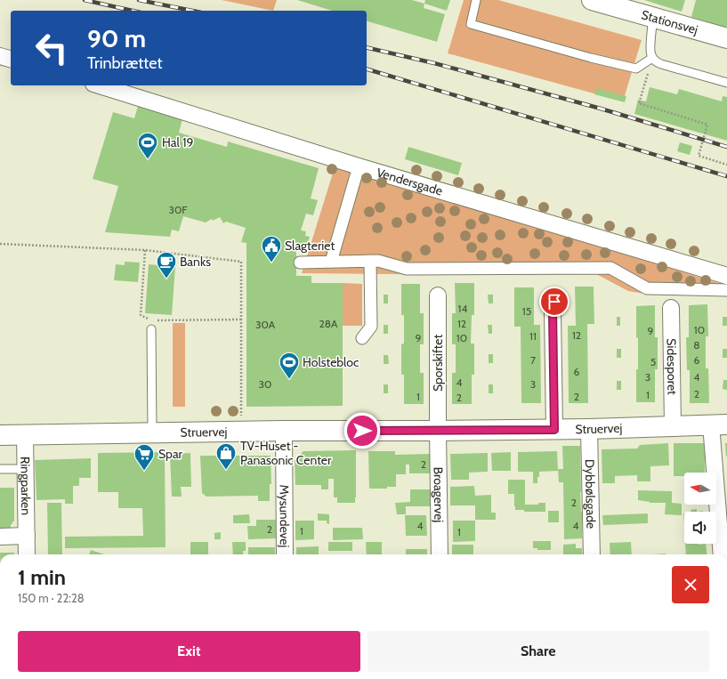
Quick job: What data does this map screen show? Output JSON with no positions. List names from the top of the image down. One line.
{"streets":{"street":["Stationsvej","Vendersgade","Sporskiftet","Sidesporet","Struervej","Ringparken","Dybbølsgade","Broagervej","Mysundevej"]},"crossings":[["Sporskiftet","Struervej"],["Sporskiftet","Broagervej"],["Sidesporet","Struervej"],["Struervej","Ringparken"],["Struervej","Dybbølsgade"],["Struervej","Broagervej"],["Struervej","Mysundevej"]],"places":{"sports":["Hal 19","Holstebloc"],"public building":["Slagteriet"],"cafe":["Banks"],"shop":["TV-Huset - Panasonic Center"],"supermarket":["Spar"]},"house_numbers":["30F","14","15","28A","12","30A","10","9","12","11","9","10","8","7","6","5","6","3","4","4","30","3","2","1","1","2","2","2","2","4","4","2","1","1"],"north":"left","page":{"turn":["90 m","Trinbrættet"],"heading":["1 min","150 m · 22:28"],"buttons":["Exit","Share"]}}
